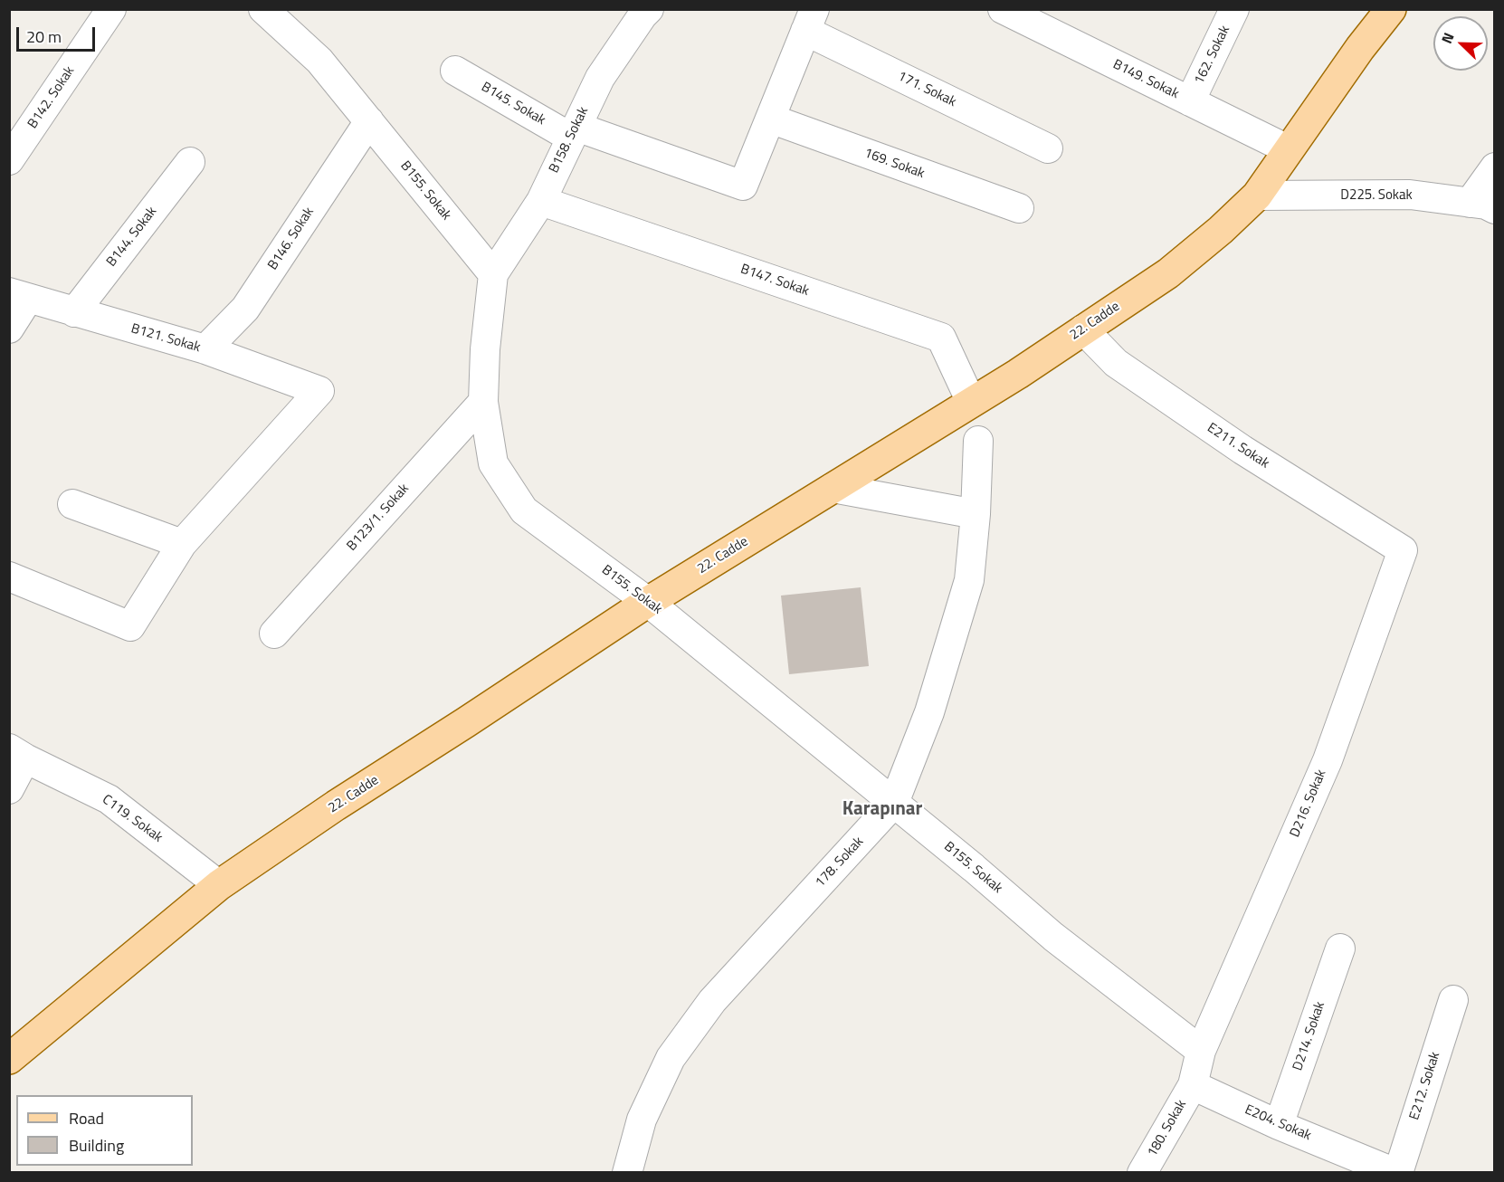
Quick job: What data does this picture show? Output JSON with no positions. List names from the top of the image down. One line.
{"streets":{"main road":["22. Cadde"],"street":["162. Sokak","B149. Sokak","171. Sokak","B142. Sokak","B145. Sokak","B158. Sokak","169. Sokak","B155. Sokak","D225. Sokak","B144. Sokak","B146. Sokak","B147. Sokak","B121. Sokak","E211. Sokak","B123/1. Sokak","D216. Sokak","C119. Sokak","178. Sokak","D214. Sokak","E212. Sokak","E204. Sokak","180. Sokak"]},"crossings":[["162. Sokak","B149. Sokak"],["B149. Sokak","22. Cadde"],["B145. Sokak","B158. Sokak"],["B145. Sokak","169. Sokak"],["B158. Sokak","B155. Sokak"],["B158. Sokak","B147. Sokak"],["B155. Sokak","B146. Sokak"],["B155. Sokak","22. Cadde"],["B155. Sokak","B123/1. Sokak"],["B155. Sokak","D216. Sokak"],["B155. Sokak","178. Sokak"],["D225. Sokak","22. Cadde"],["B144. Sokak","B121. Sokak"],["B146. Sokak","B121. Sokak"],["B147. Sokak","22. Cadde"],["22. Cadde","E211. Sokak"],["22. Cadde","C119. Sokak"],["E211. Sokak","D216. Sokak"],["D214. Sokak","E204. Sokak"],["E212. Sokak","E204. Sokak"],["E204. Sokak","180. Sokak"]],"districts":["Karapınar"],"legend":["Road","Building"],"scale_bar":"20 m","north":"top left"}
